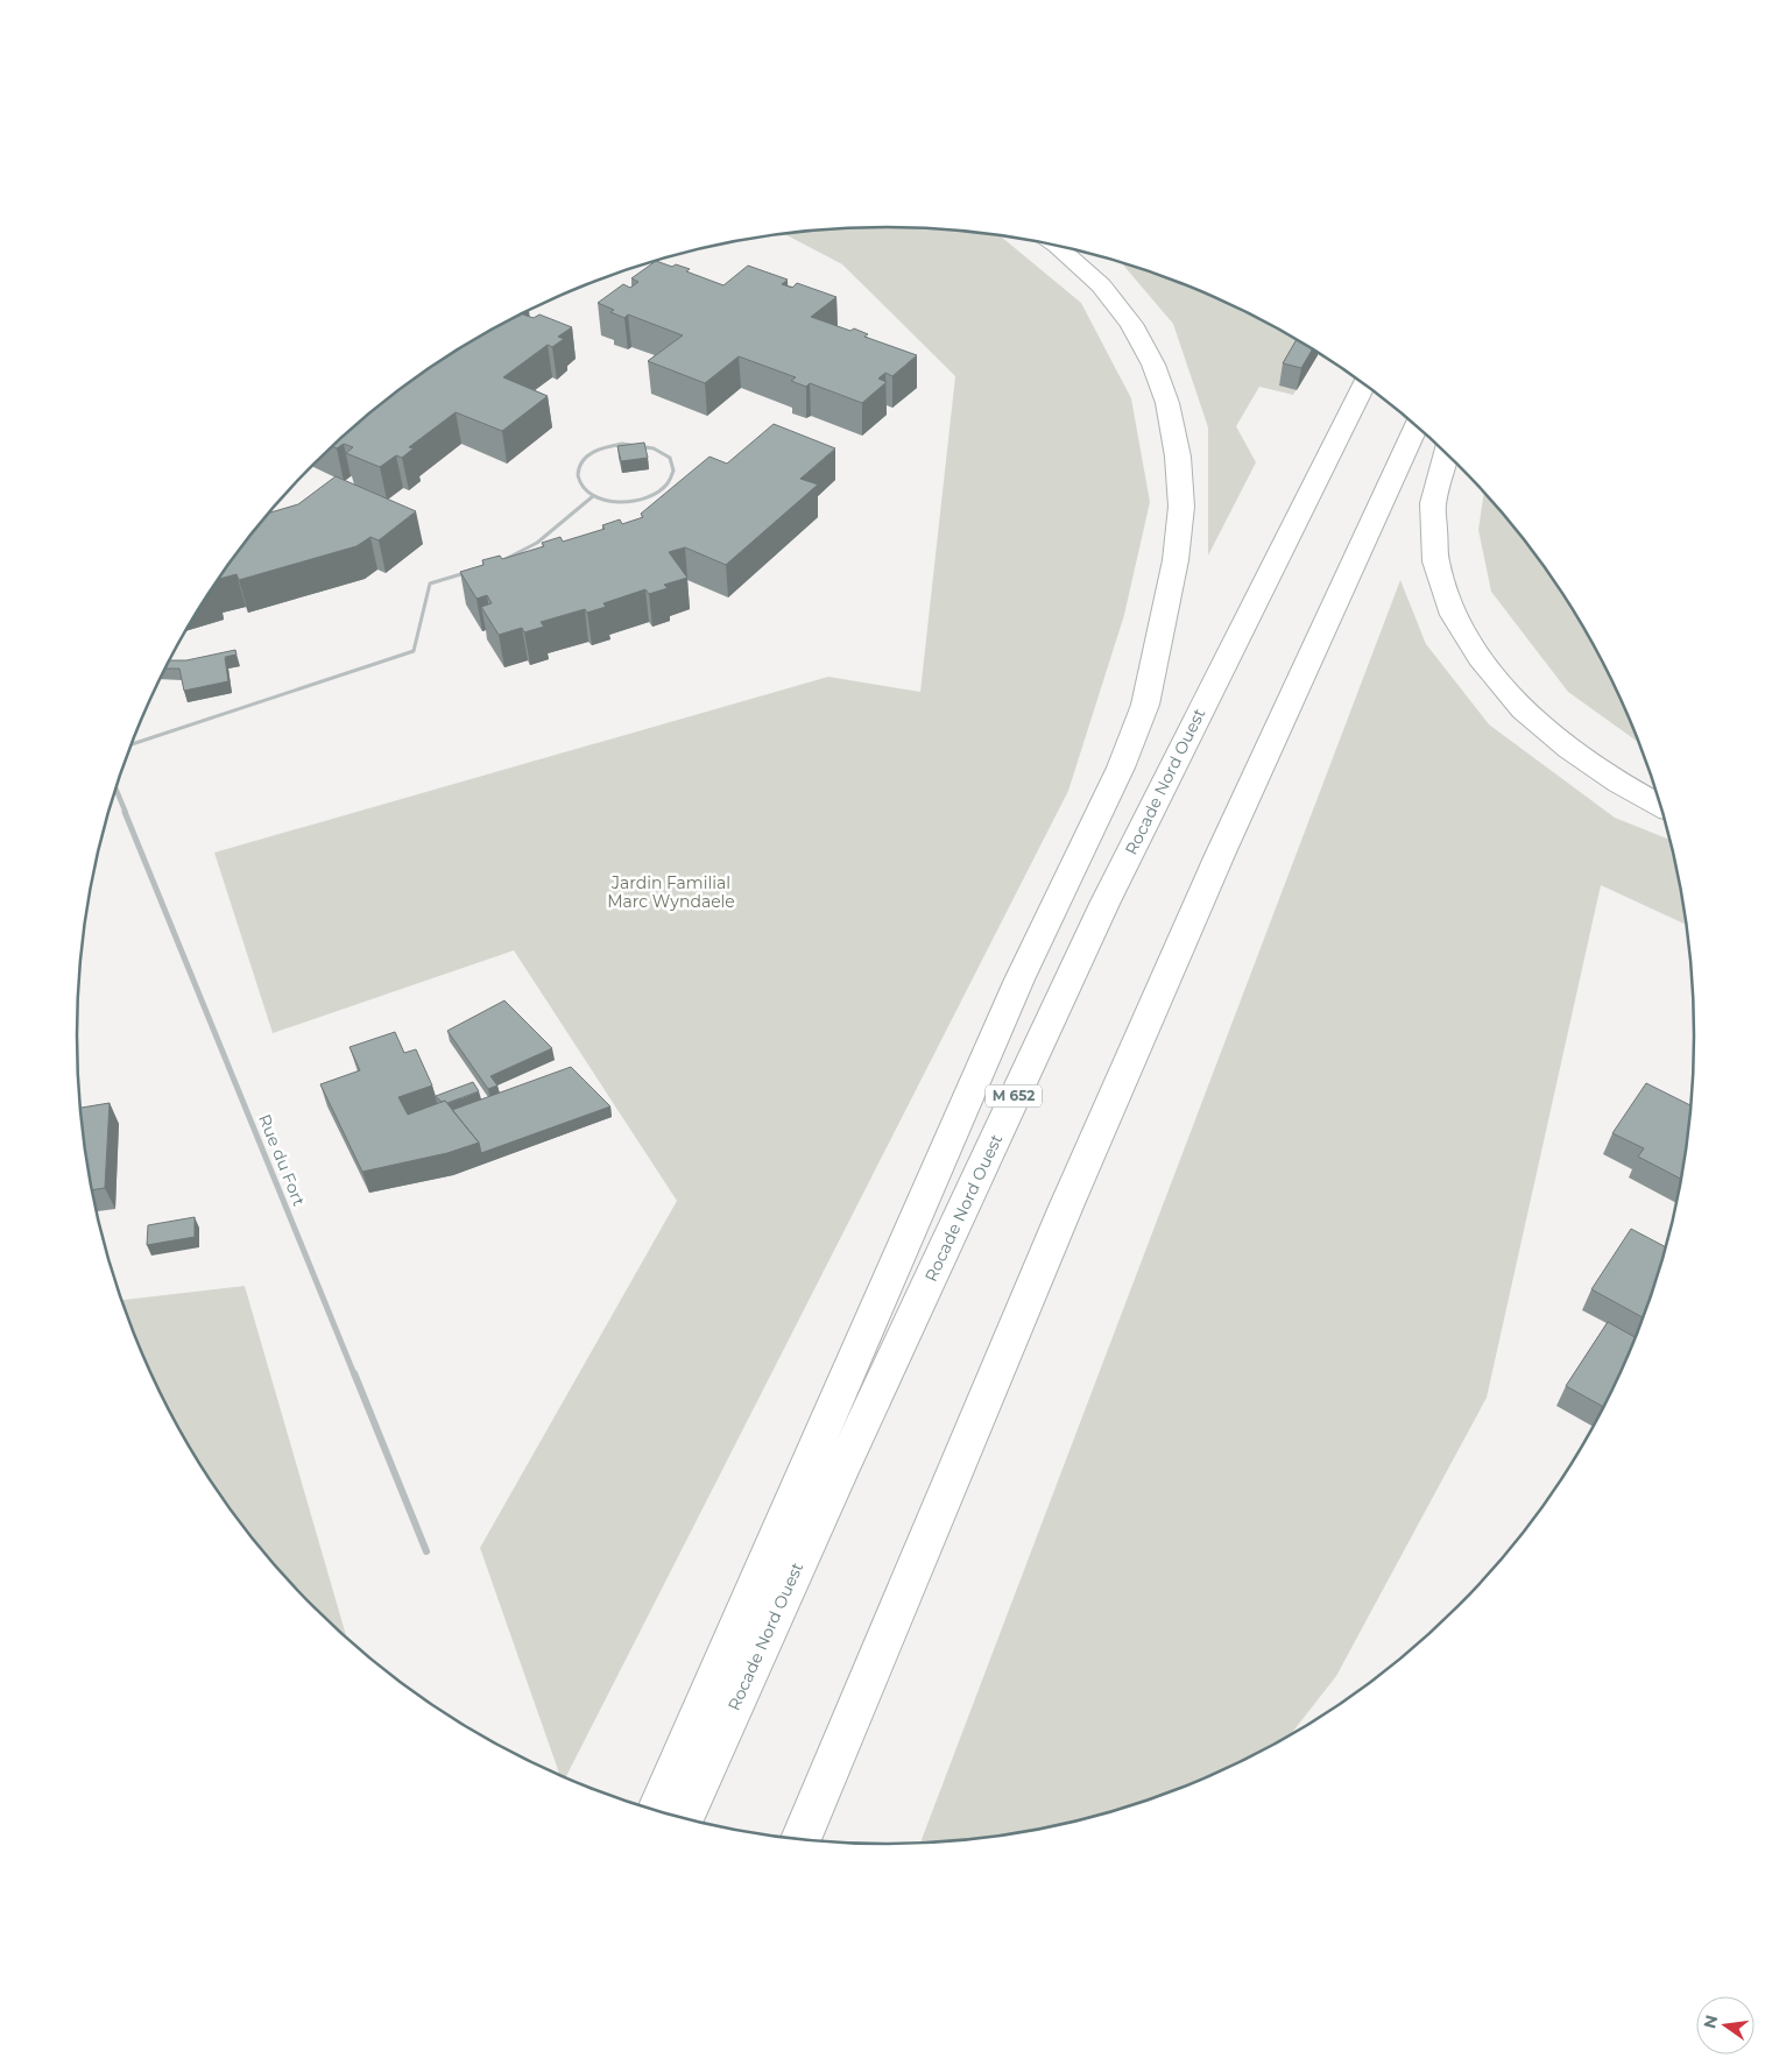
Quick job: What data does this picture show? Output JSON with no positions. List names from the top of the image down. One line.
{"streets":{"highway":["Rocade Nord Ouest","M 652"],"street":["Rue du Fort"]},"parks":["Jardin Familial Marc Wyndaele"],"north":"left"}
